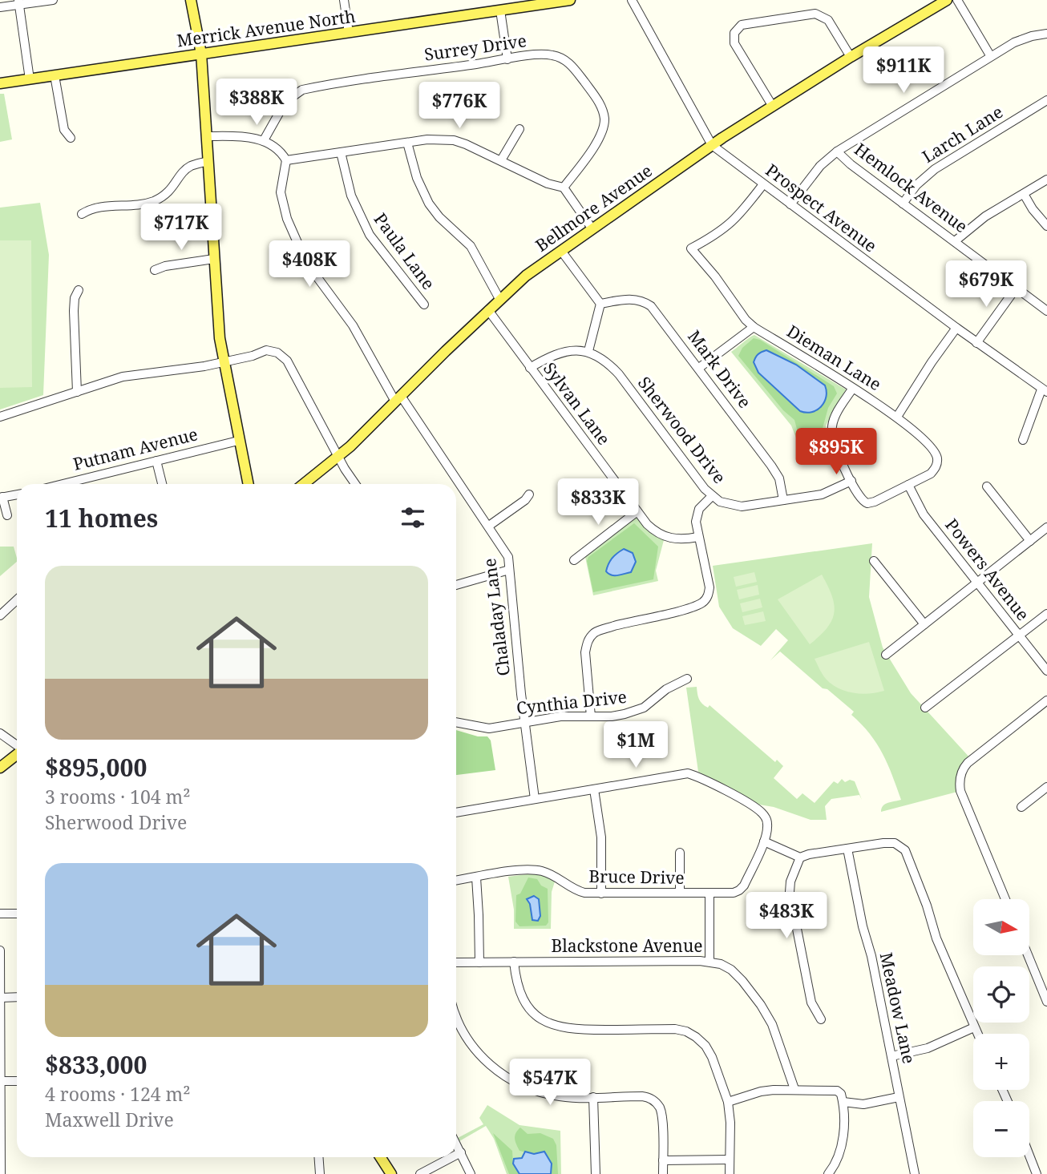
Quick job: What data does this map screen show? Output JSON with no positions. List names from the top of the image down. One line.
{"streets":{"main road":["Merrick Avenue North","Bellmore Avenue"],"street":["Surrey Drive","Larch Lane","Hemlock Avenue","Prospect Avenue","Paula Lane","Dieman Lane","Mark Drive","Sylvan Lane","Sherwood Drive","Putnam Avenue","Powers Avenue","Chaladay Lane","Cynthia Drive","Bruce Drive","Blackstone Avenue","Meadow Lane"]},"crossings":[["Larch Lane","Hemlock Avenue"],["Bellmore Avenue","Prospect Avenue"],["Bellmore Avenue","Sylvan Lane"],["Bellmore Avenue","Chaladay Lane"],["Prospect Avenue","Dieman Lane"],["Dieman Lane","Powers Avenue"],["Mark Drive","Sherwood Drive"],["Chaladay Lane","Cynthia Drive"]],"north":"right","page":{"price":["$911K","$388K","$776K","$717K","$408K","$679K","$895K","$833K","$1M","$483K","$547K"],"heading":"11 homes","list":[{"name":"$895,000","note":"3 rooms · 104 m² · Sherwood Drive"},{"name":"$833,000","note":"4 rooms · 124 m² · Maxwell Drive"}],"map_buttons":["+","−"]}}
